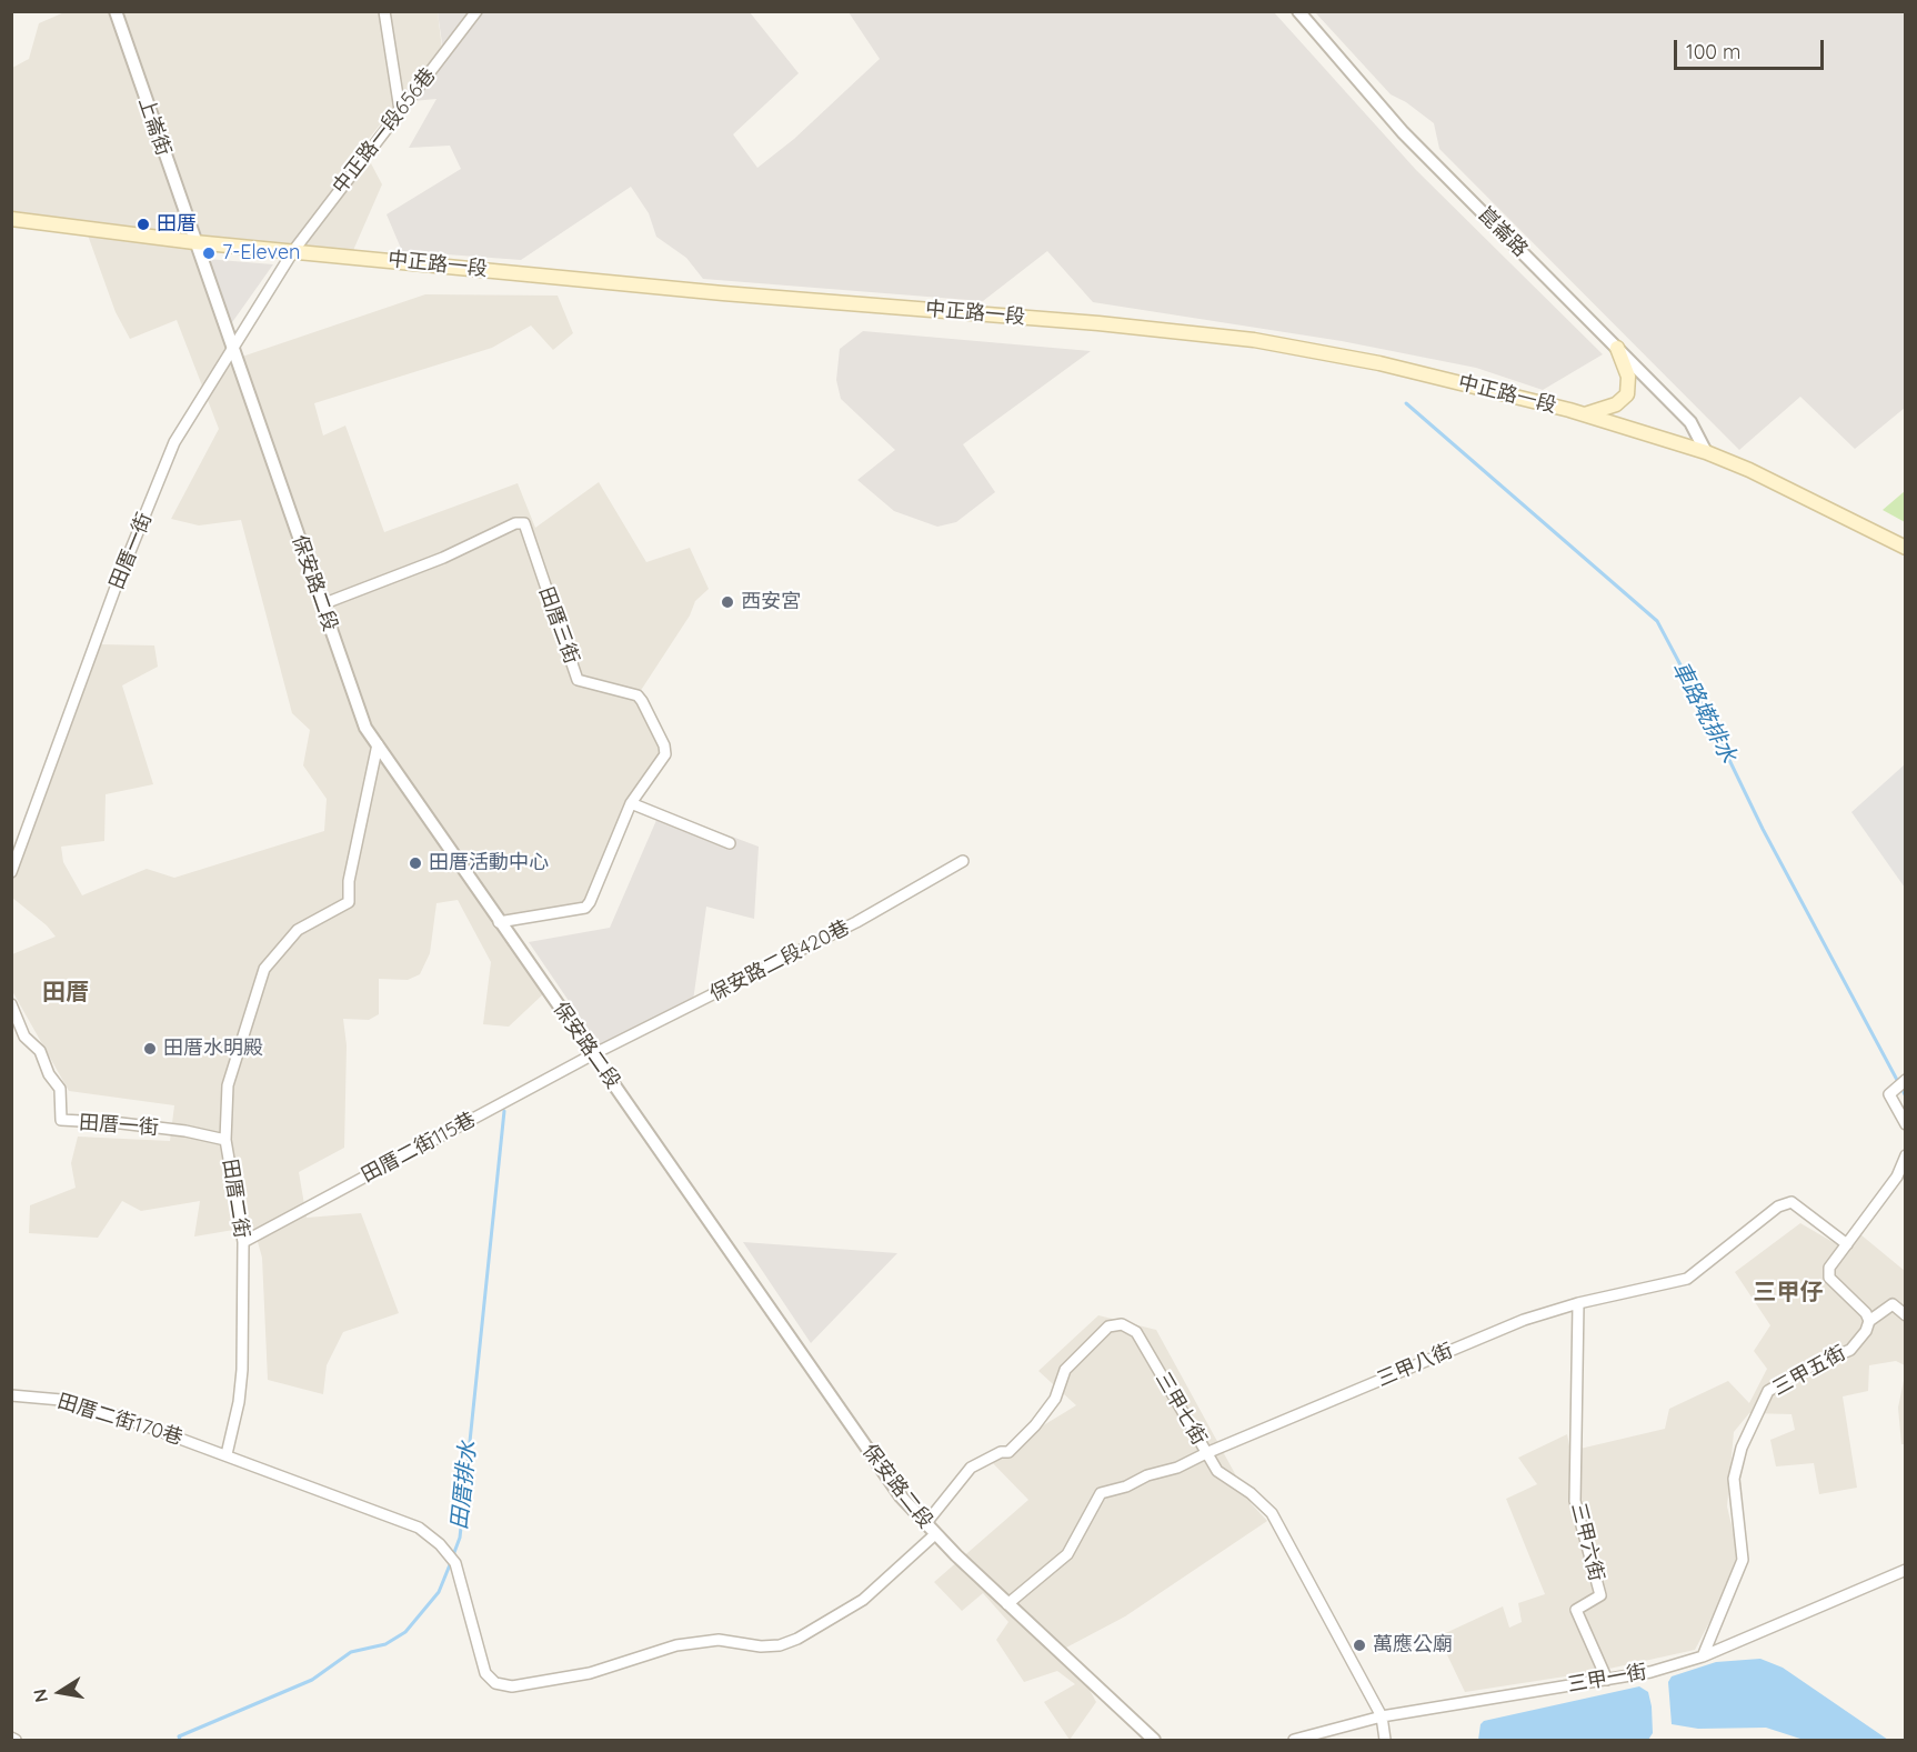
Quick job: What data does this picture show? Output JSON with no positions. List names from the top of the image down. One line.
{"streets":{"main road":["中正路一段"],"street":["上崙街","中正路一段656巷","崑崙路","田厝一街","保安路二段","田厝三街","保安路二段420巷","田厝二街115巷","田厝二街","三甲八街","三甲五街","三甲七街","田厝二街170巷","三甲六街","三甲一街"]},"crossings":[["上崙街","中正路一段"],["上崙街","保安路二段"],["中正路一段656巷","中正路一段"],["中正路一段656巷","田厝一街"],["崑崙路","中正路一段"],["中正路一段","田厝一街"],["中正路一段","保安路二段"],["田厝一街","保安路二段"],["田厝一街","田厝二街"],["保安路二段","田厝三街"],["保安路二段","保安路二段420巷"],["保安路二段","田厝二街115巷"],["保安路二段","田厝二街"],["保安路二段","三甲八街"],["保安路二段","三甲七街"],["保安路二段420巷","田厝二街115巷"],["田厝二街115巷","田厝二街"],["田厝二街","田厝二街170巷"],["三甲八街","三甲七街"],["三甲八街","三甲六街"],["三甲五街","三甲一街"],["三甲七街","三甲一街"],["三甲六街","三甲一街"]],"districts":["田厝","三甲仔"],"water":["車路墘排水","田厝排水"],"places":["田厝","7-Eleven","西安宮","田厝活動中心","田厝水明殿","萬應公廟"],"scale_bar":"100 m","north":"left"}
